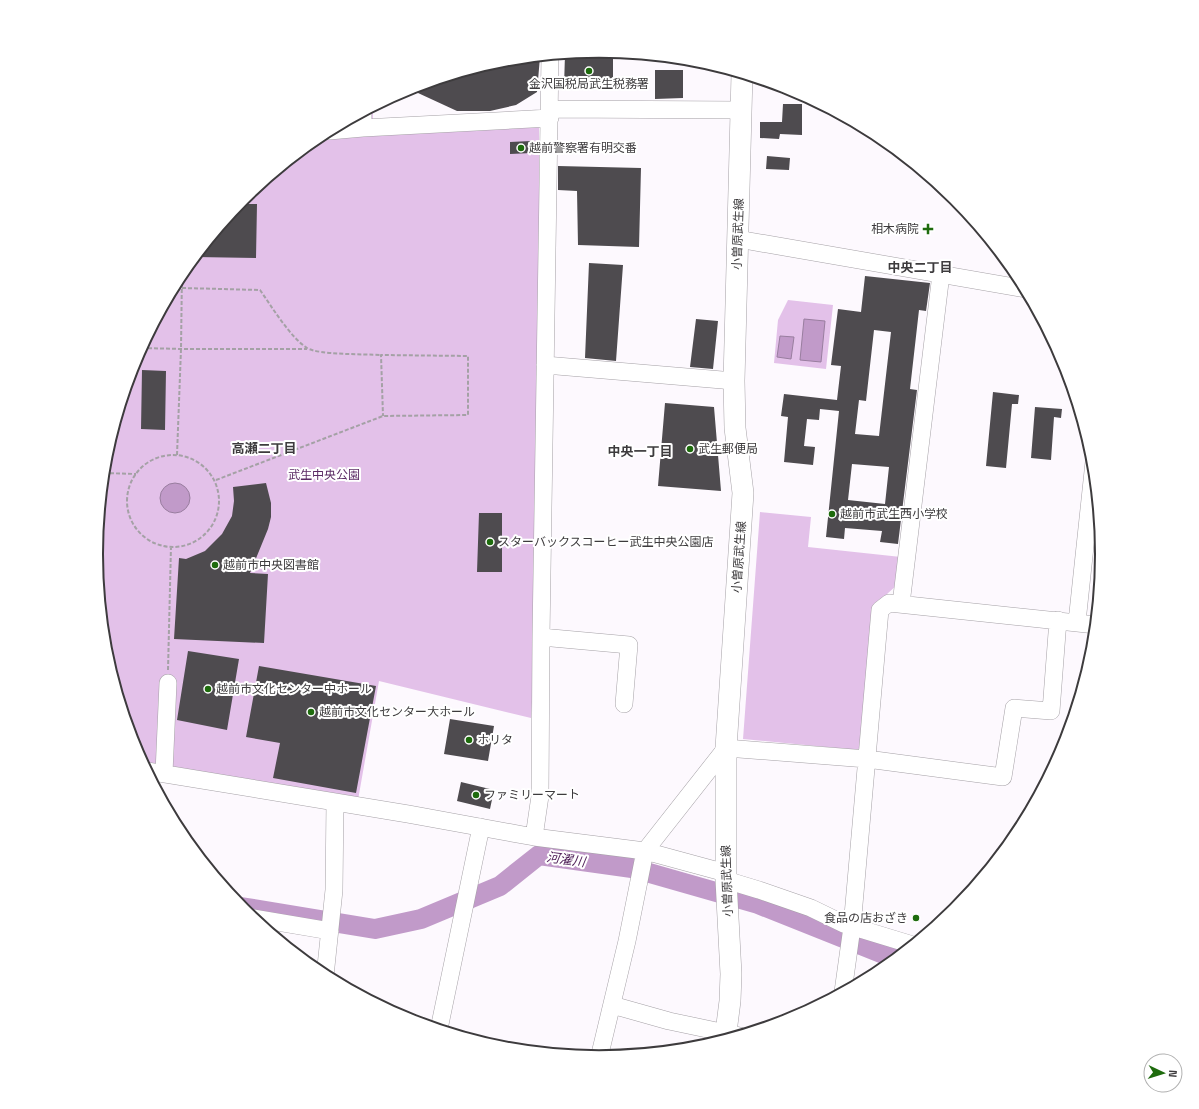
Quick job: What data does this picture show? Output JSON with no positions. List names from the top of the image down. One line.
{"streets":{"main road":["小曽原武生線"]},"districts":["中央二丁目","高瀬二丁目","中央一丁目"],"water":["河濯川"],"parks":["武生中央公園"],"places":{"other":["金沢国税局武生税務署","越前警察署有明交番","武生郵便局","越前市武生西小学校","スターバックスコーヒー武生中央公園店","越前市中央図書館","越前市文化センター中ホール","越前市文化センター大ホール","ホリタ","ファミリーマート","食品の店おざき"],"health":["相木病院"]},"north":"right"}
